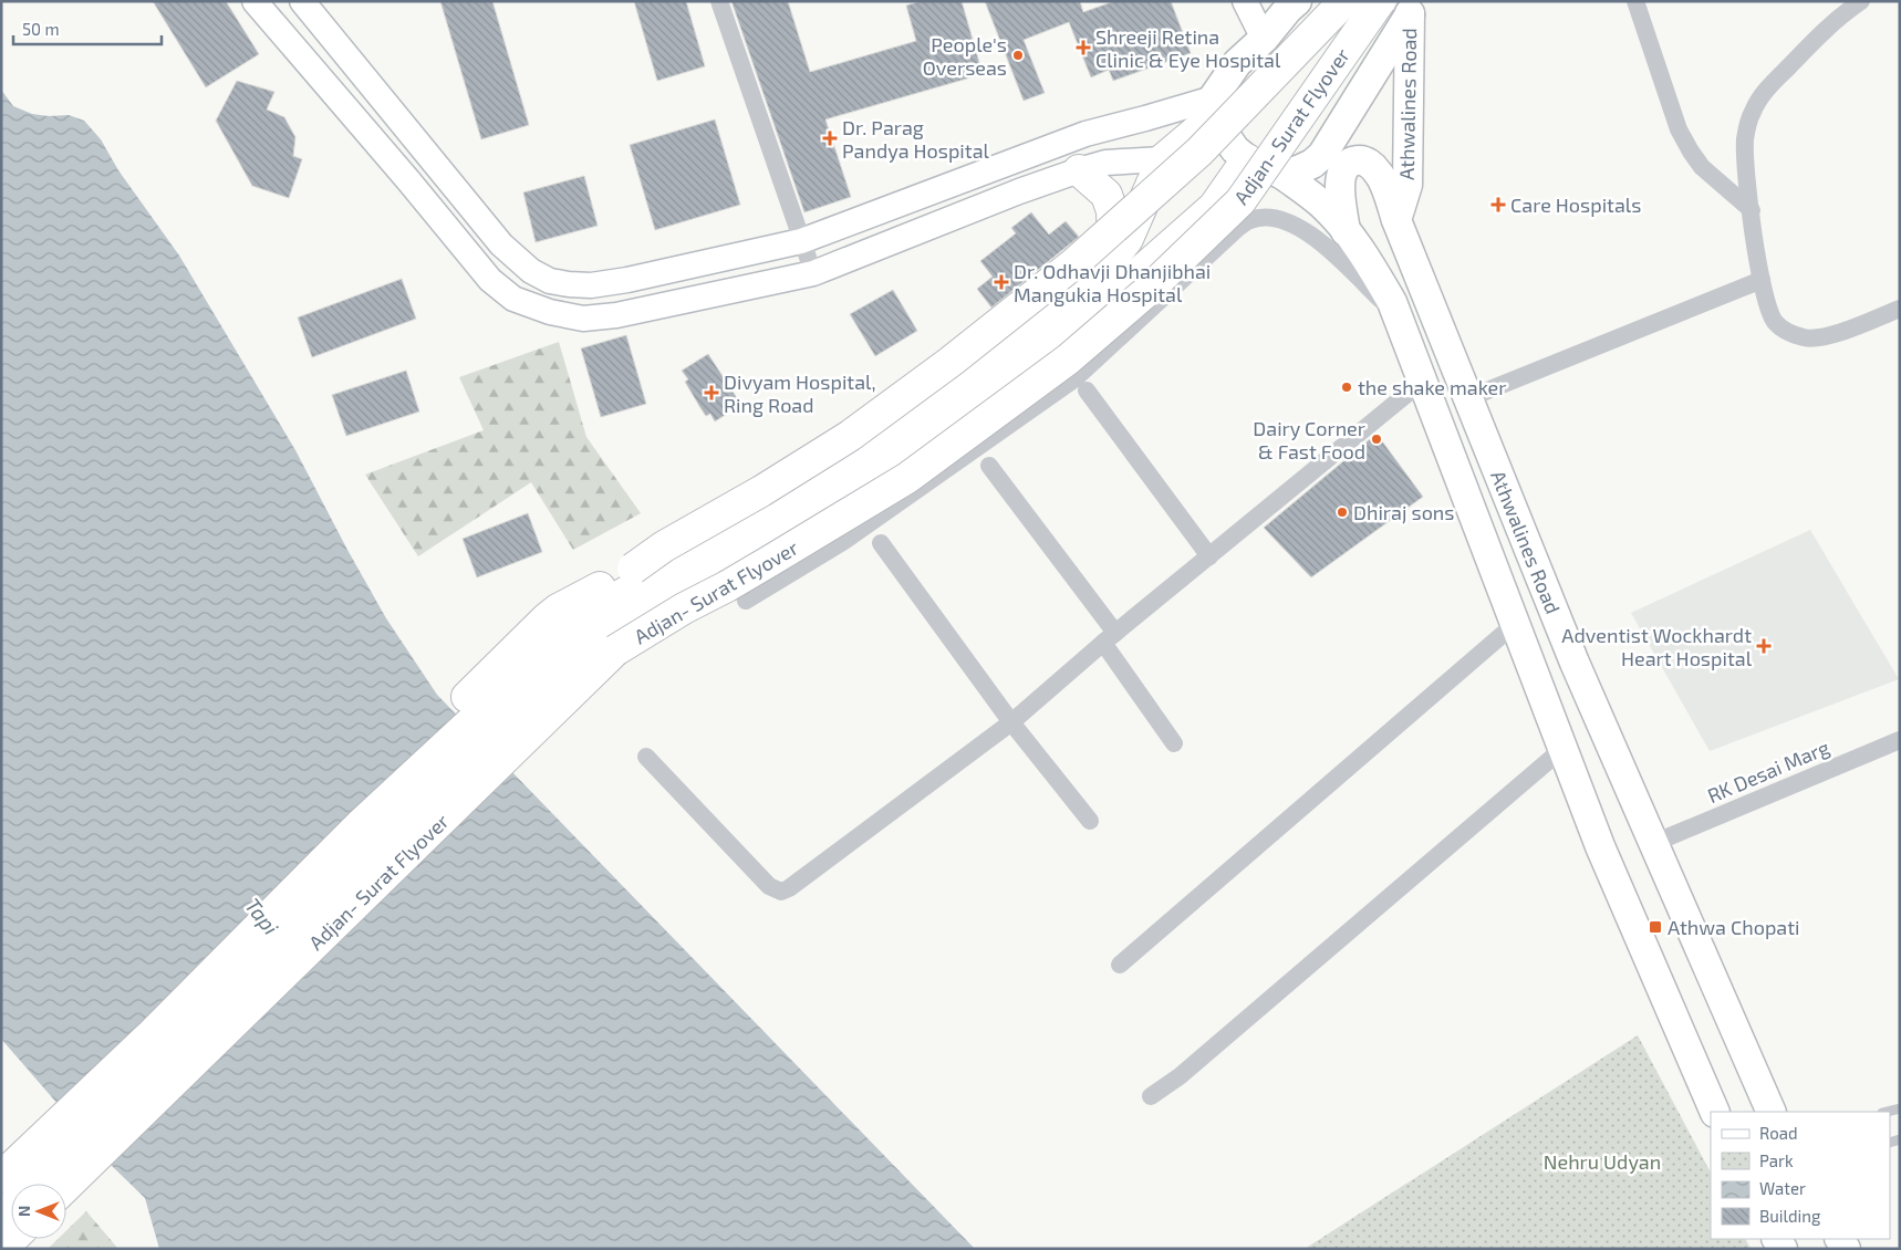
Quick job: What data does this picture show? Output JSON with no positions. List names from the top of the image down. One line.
{"streets":{"highway":["Adjan- Surat Flyover"],"main road":["Athwalines Road"],"street":["RK Desai Marg"]},"crossings":[["Athwalines Road","RK Desai Marg"]],"water":["Tapi"],"parks":["Nehru Udyan"],"places":{"health":["Shreeji Retina Clinic & Eye Hospital","Dr. Parag Pandya Hospital","Care Hospitals","Dr. Odhavji Dhanjibhai Mangukia Hospital","Divyam Hospital, Ring Road","Adventist Wockhardt Heart Hospital"],"other":["People's Overseas","the shake maker","Dairy Corner & Fast Food","Dhiraj sons"],"transit":["Athwa Chopati"]},"legend":["Road","Park","Water","Building"],"scale_bar":"50 m","north":"left"}
